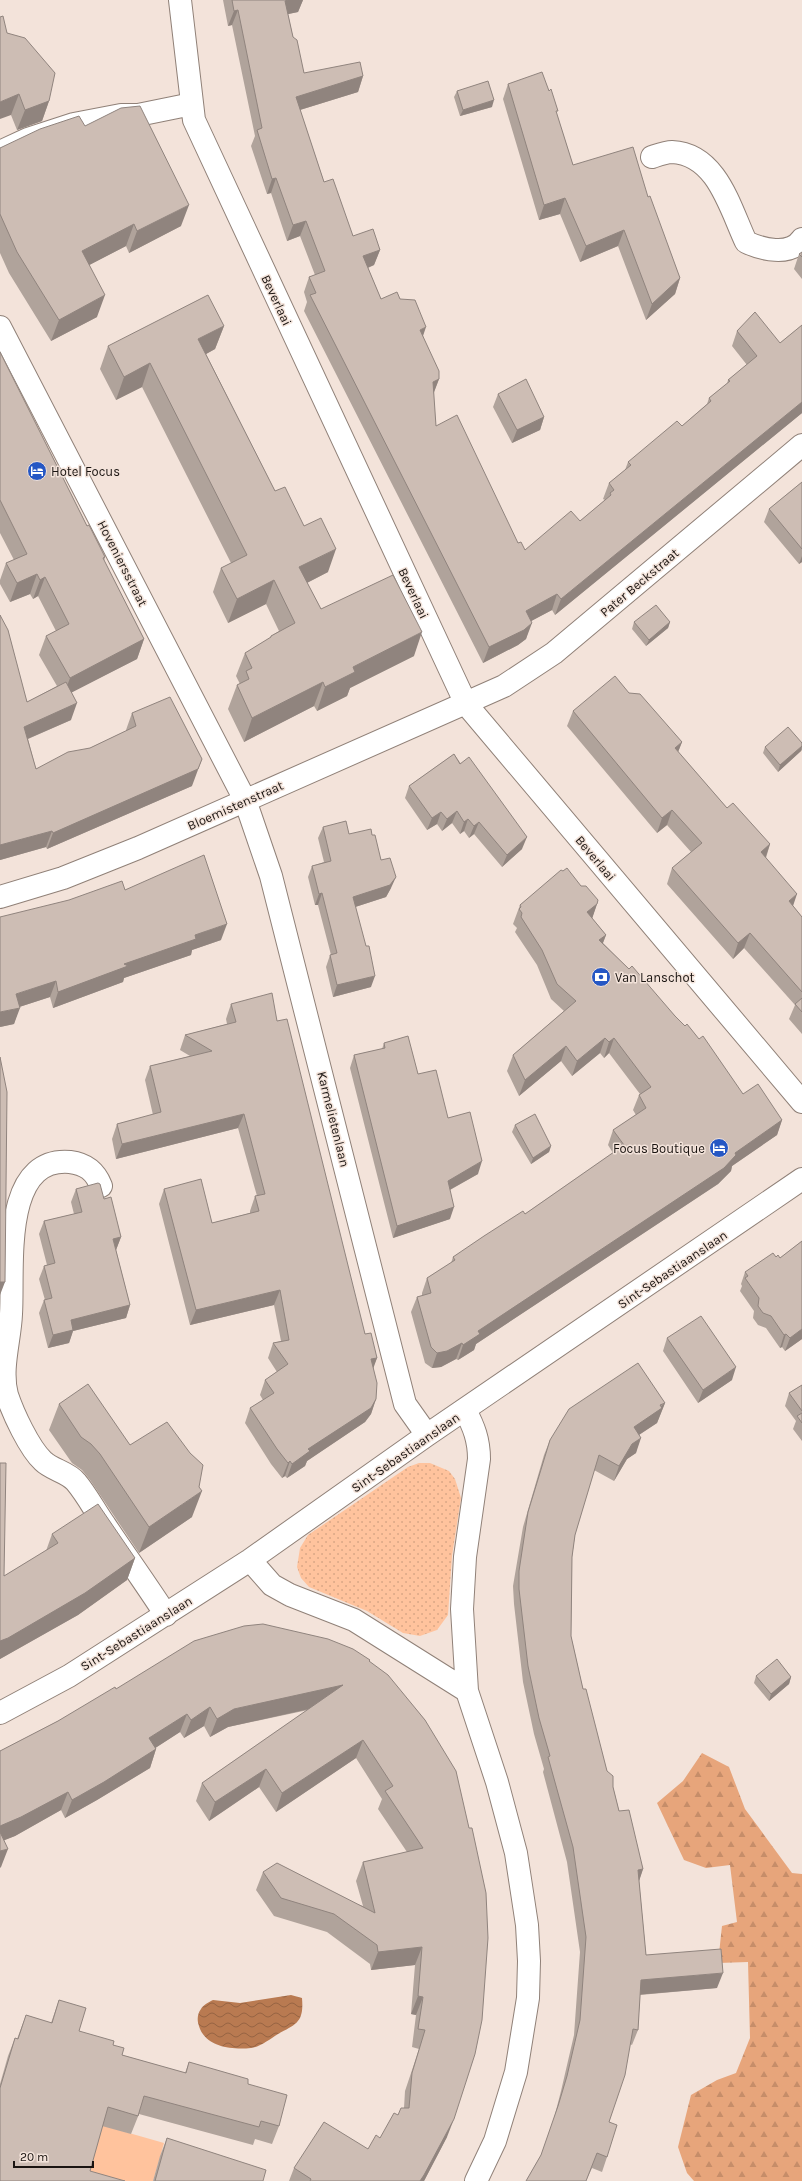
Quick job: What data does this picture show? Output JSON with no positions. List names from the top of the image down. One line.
{"streets":{"street":["Beverlaai","Hoveniersstraat","Pater Beckstraat","Bloemistenstraat","Karmelietenlaan","Sint-Sebastiaanslaan"]},"crossings":[["Beverlaai","Pater Beckstraat"],["Beverlaai","Bloemistenstraat"],["Hoveniersstraat","Bloemistenstraat"],["Hoveniersstraat","Karmelietenlaan"],["Pater Beckstraat","Bloemistenstraat"],["Bloemistenstraat","Karmelietenlaan"],["Karmelietenlaan","Sint-Sebastiaanslaan"]],"places":{"hotel":["Hotel Focus","Focus Boutique"],"bank":["Van Lanschot"]},"scale_bar":"20 m"}
